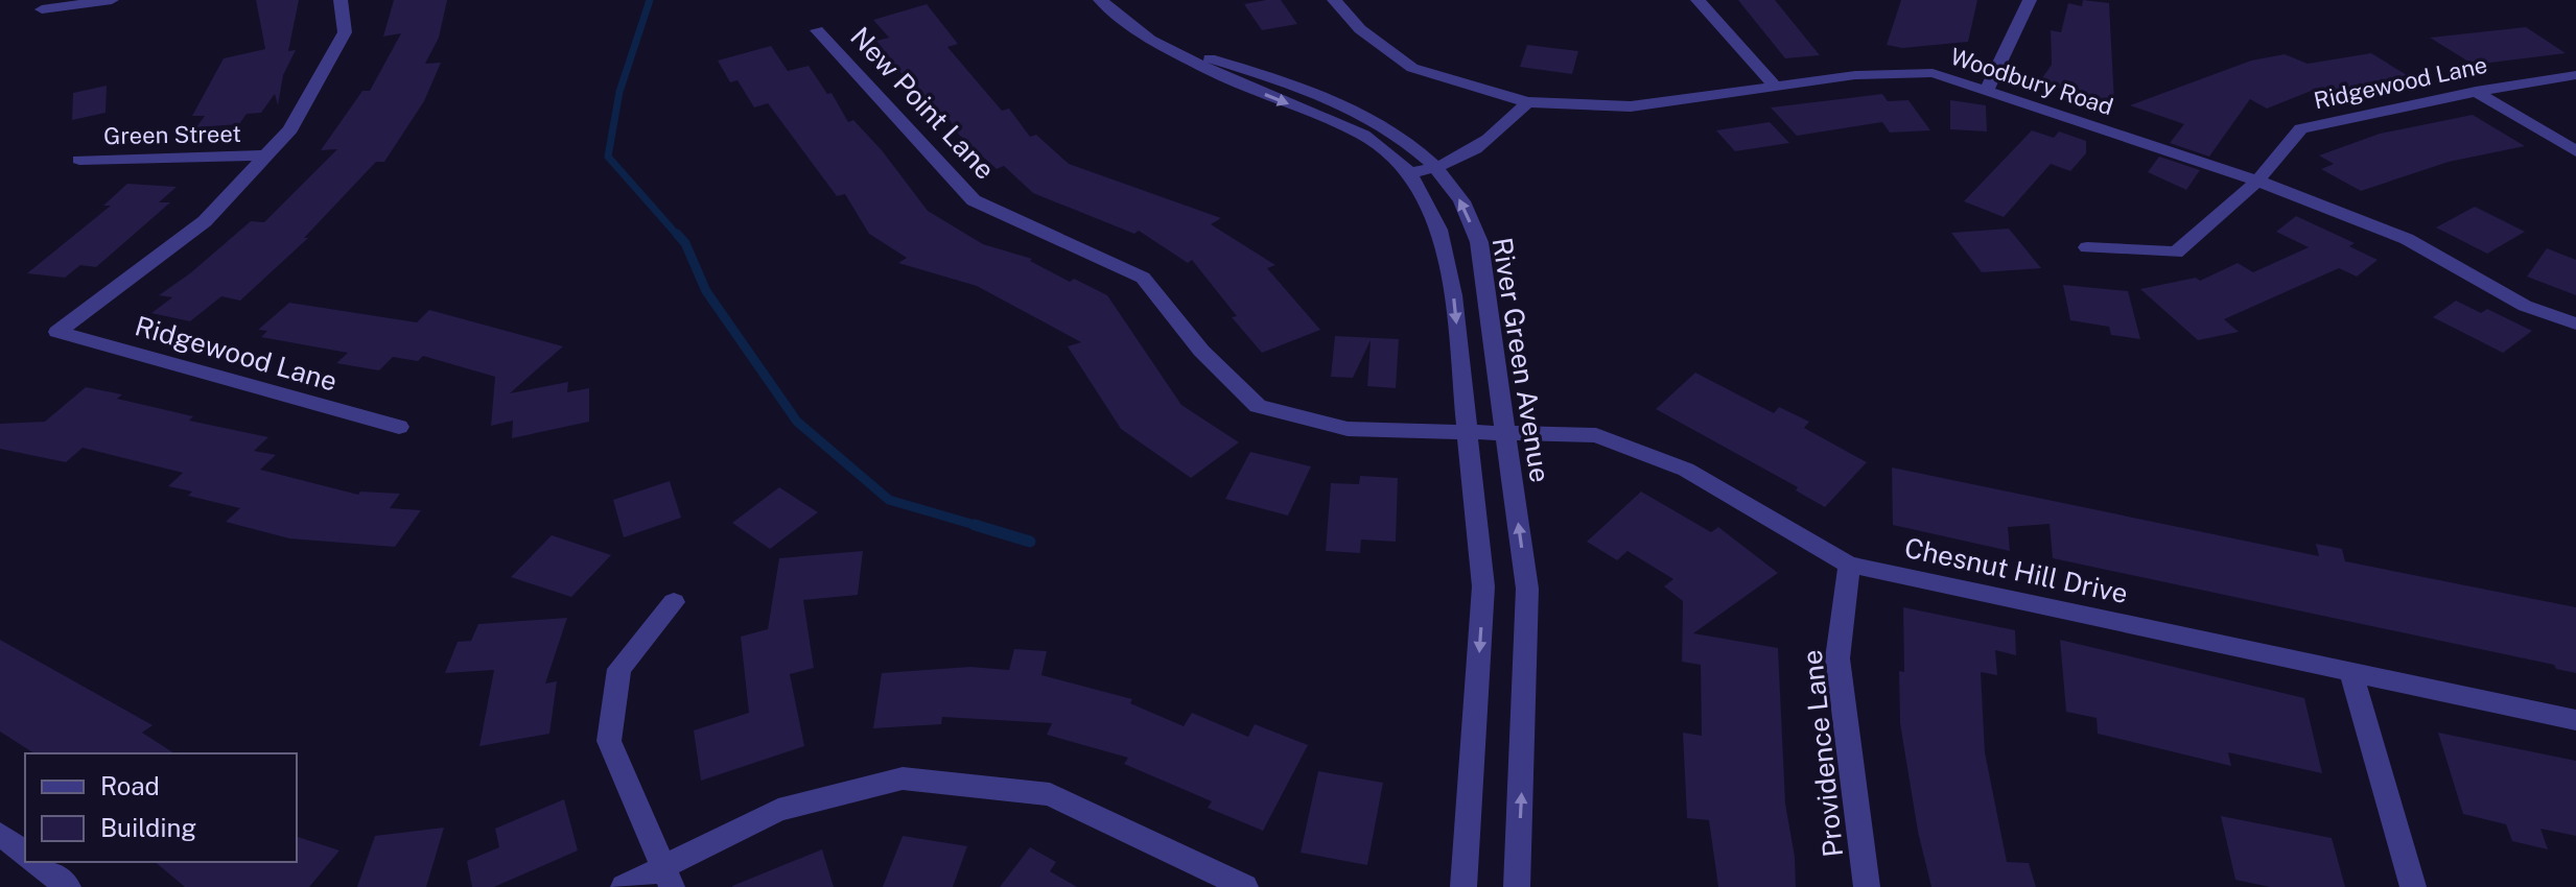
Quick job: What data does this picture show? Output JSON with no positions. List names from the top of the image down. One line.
{"streets":{"street":["Woodbury Road","Ridgewood Lane","New Point Lane","Green Street","River Green Avenue","Chesnut Hill Drive","Providence Lane"]},"crossings":[["Woodbury Road","Ridgewood Lane"],["Ridgewood Lane","Green Street"],["New Point Lane","River Green Avenue"],["New Point Lane","Chesnut Hill Drive"],["River Green Avenue","Chesnut Hill Drive"],["Chesnut Hill Drive","Providence Lane"]],"legend":["Road","Building"]}
